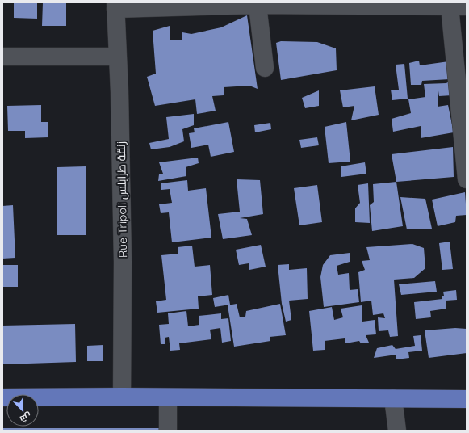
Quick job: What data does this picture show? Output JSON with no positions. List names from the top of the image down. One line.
{"streets":{"street":["Rue Tripoli زنقة طرابلس"]},"north":"bottom right"}
